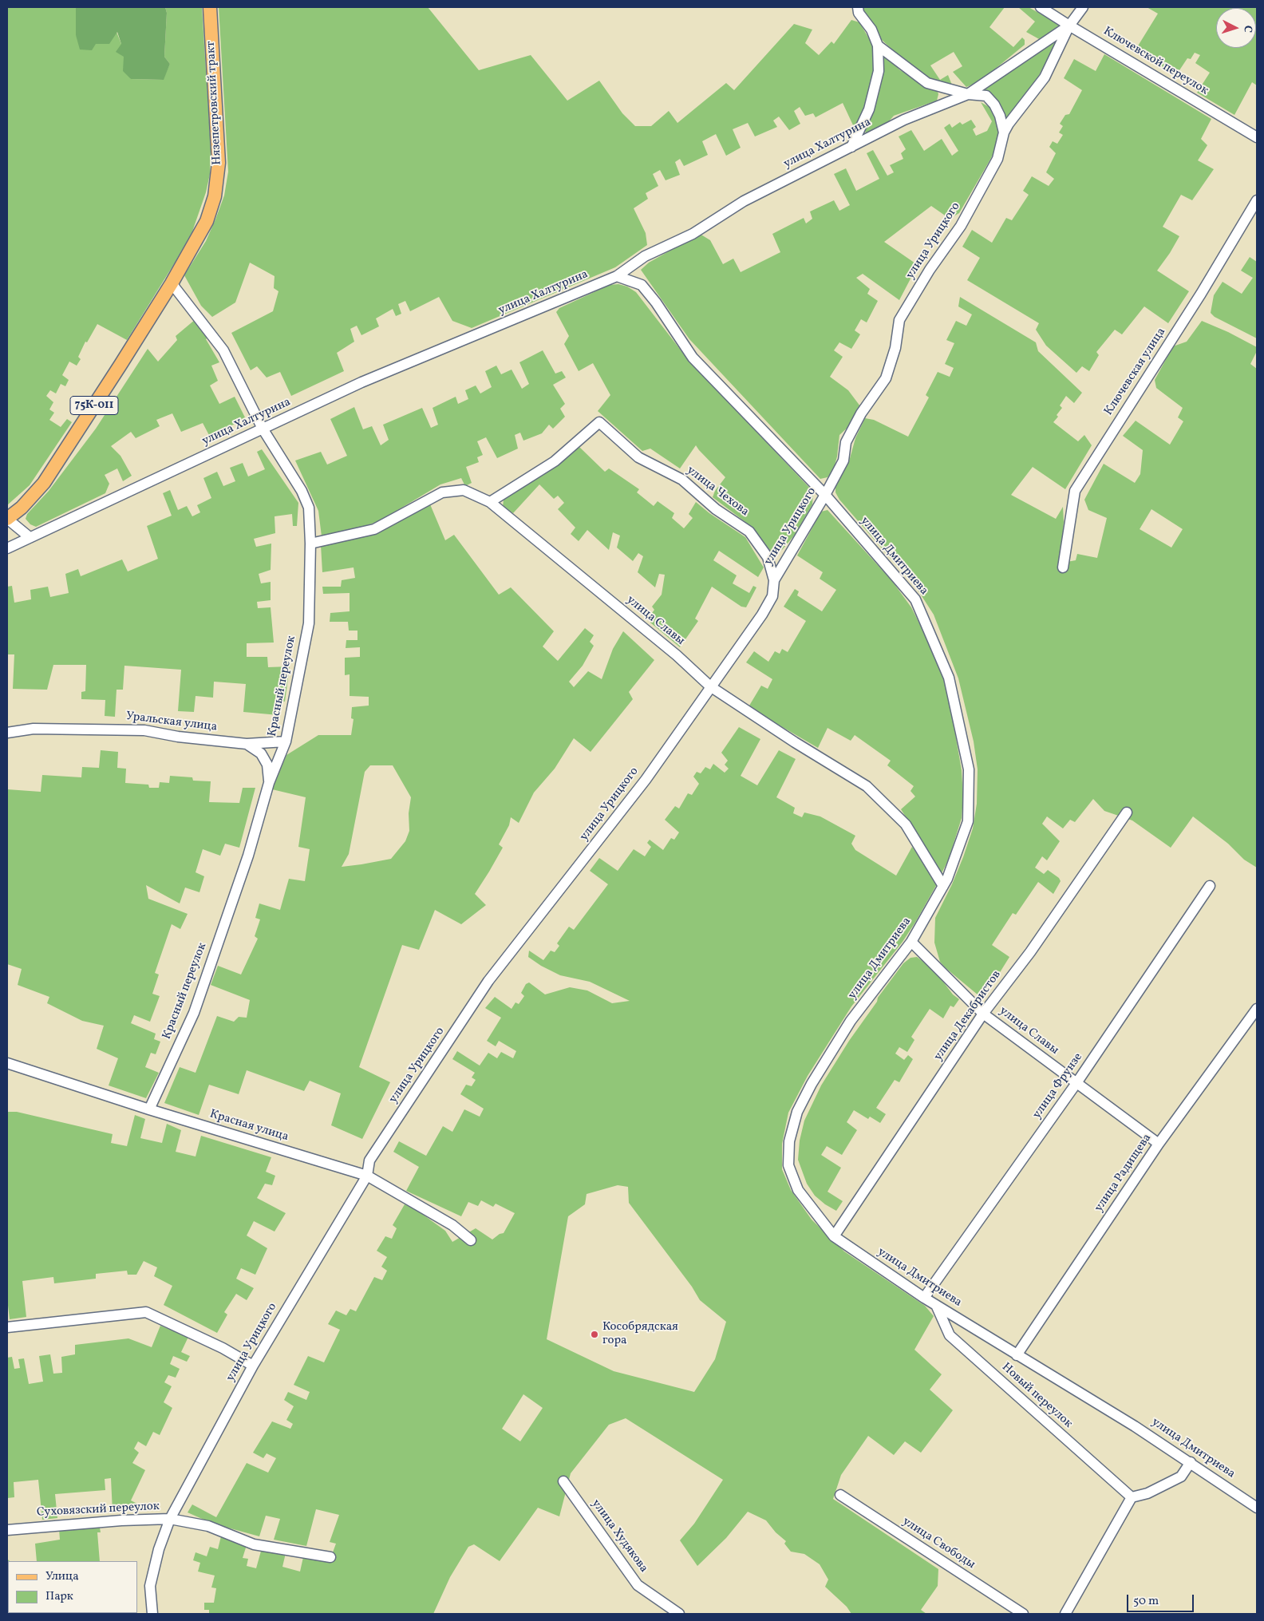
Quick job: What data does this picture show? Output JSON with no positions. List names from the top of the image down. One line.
{"streets":{"main road":["Нязепетровский тракт","75К-011"],"street":["Ключевской переулок","улица Халтурина","улица Урицкого","Ключевская улица","улица Чехова","улица Дмитриева","улица Славы","Красный переулок","Уральская улица","улица Декабристов","улица Фрунзе","Красная улица","улица Радищева","Новый переулок","Суховязский переулок","улица Худякова","улица Свободы"]},"crossings":[["Ключевской переулок","улица Халтурина"],["Ключевской переулок","улица Урицкого"],["Нязепетровский тракт","75К-011"],["Нязепетровский тракт","Красный переулок"],["улица Халтурина","улица Урицкого"],["улица Халтурина","улица Дмитриева"],["улица Халтурина","Красный переулок"],["улица Урицкого","улица Чехова"],["улица Урицкого","улица Дмитриева"],["улица Урицкого","улица Славы"],["улица Урицкого","Красная улица"],["улица Урицкого","Суховязский переулок"],["75К-011","Красный переулок"],["улица Чехова","улица Славы"],["улица Дмитриева","улица Славы"],["улица Дмитриева","улица Декабристов"],["улица Дмитриева","улица Фрунзе"],["улица Дмитриева","улица Радищева"],["улица Дмитриева","Новый переулок"],["улица Славы","Красный переулок"],["улица Славы","улица Декабристов"],["улица Славы","улица Фрунзе"],["улица Славы","улица Радищева"],["Красный переулок","Уральская улица"],["Красный переулок","Красная улица"]],"places":["Кособрядская гора"],"legend":["Улица","Парк"],"scale_bar":"50 m","north":"right"}
